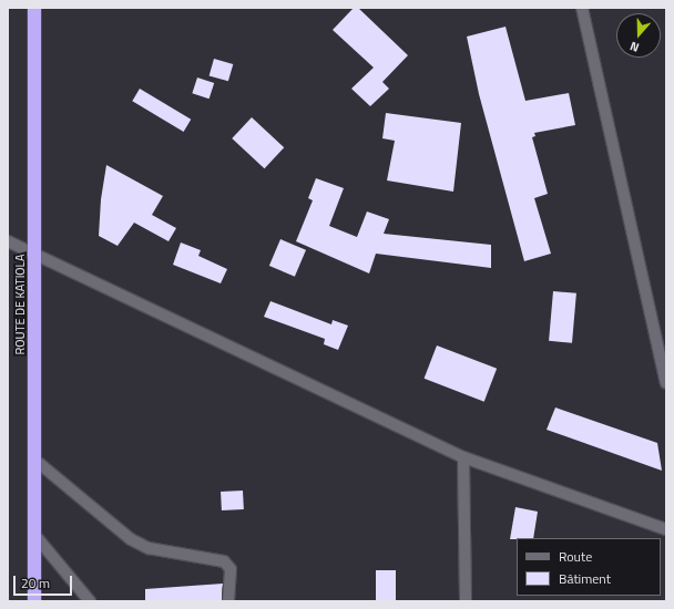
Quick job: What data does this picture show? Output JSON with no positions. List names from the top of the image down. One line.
{"streets":{"highway":["ROUTE DE KATIOLA"]},"legend":["Route","Bâtiment"],"scale_bar":"20 m","north":"bottom"}
